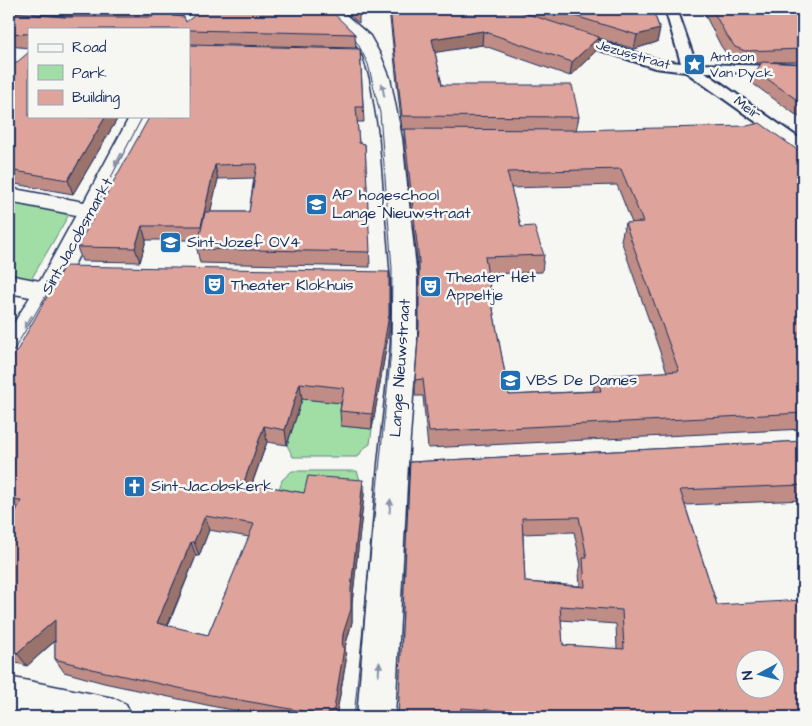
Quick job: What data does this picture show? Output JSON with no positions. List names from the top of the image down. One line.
{"streets":{"street":["Jezusstraat","Meir","Sint-Jacobsmarkt","Lange Nieuwstraat"]},"crossings":[["Jezusstraat","Meir"]],"one_way":["Sint-Jacobsmarkt","Lange Nieuwstraat"],"places":{"place":["Antoon Van Dyck"],"school or university":["AP hogeschool Lange Nieuwstraat","Sint-Jozef OV4","VBS De Dames"],"theatre":["Theater Klokhuis","Theater Het Appeltje"],"church":["Sint-Jacobskerk"]},"legend":["Road","Park","Building"],"north":"left"}
